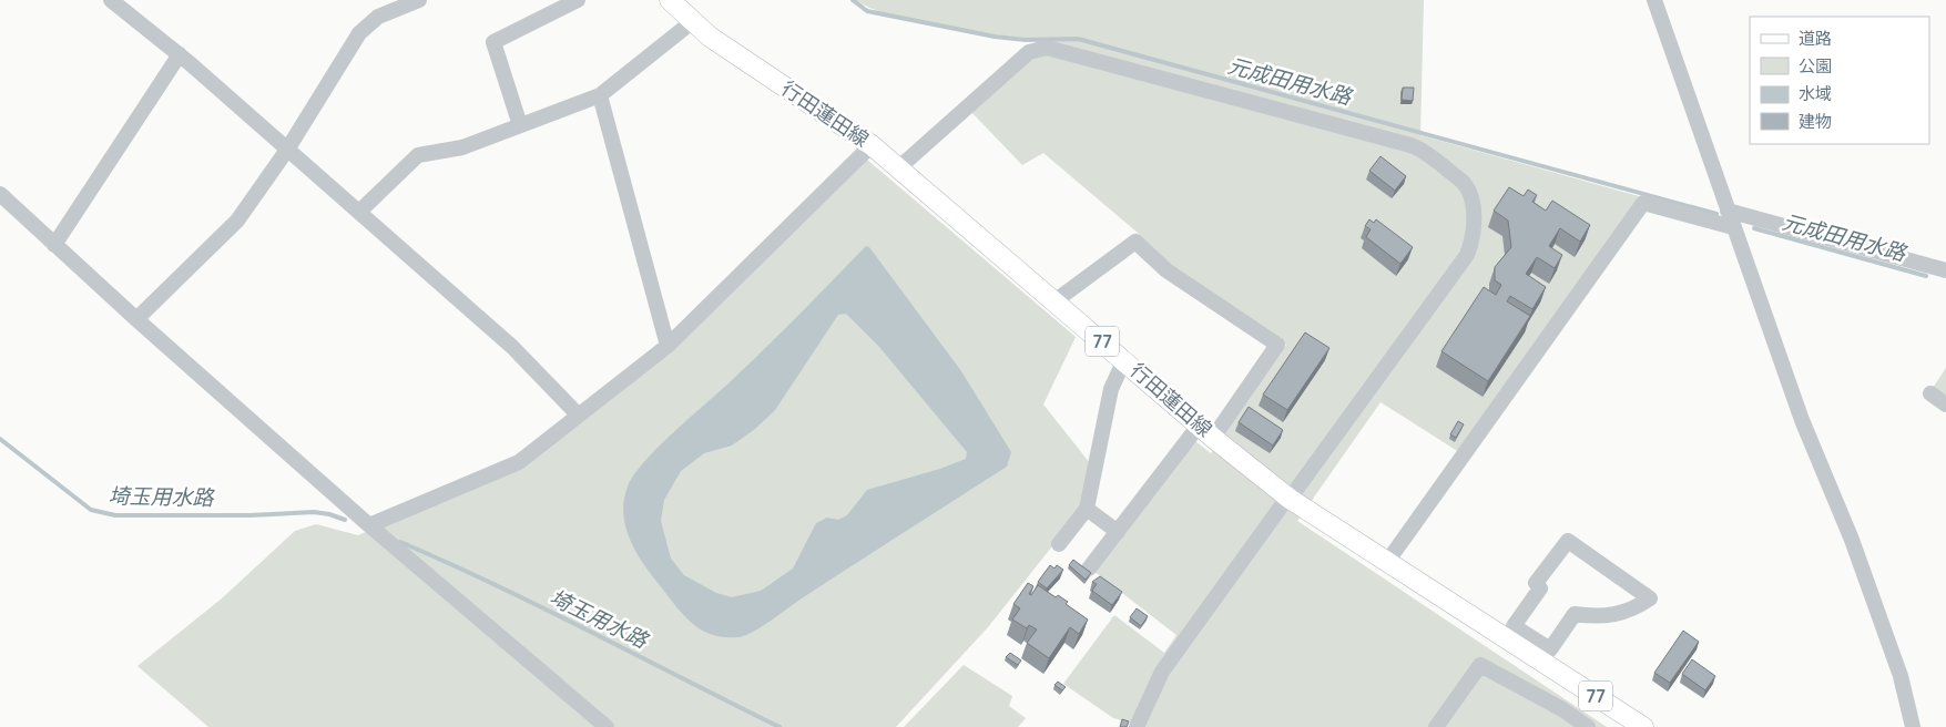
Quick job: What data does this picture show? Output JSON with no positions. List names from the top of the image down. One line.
{"streets":{"main road":["行田蓮田線","77"]},"water":["元成田用水路","埼玉用水路"],"legend":["道路","公園","水域","建物"]}
